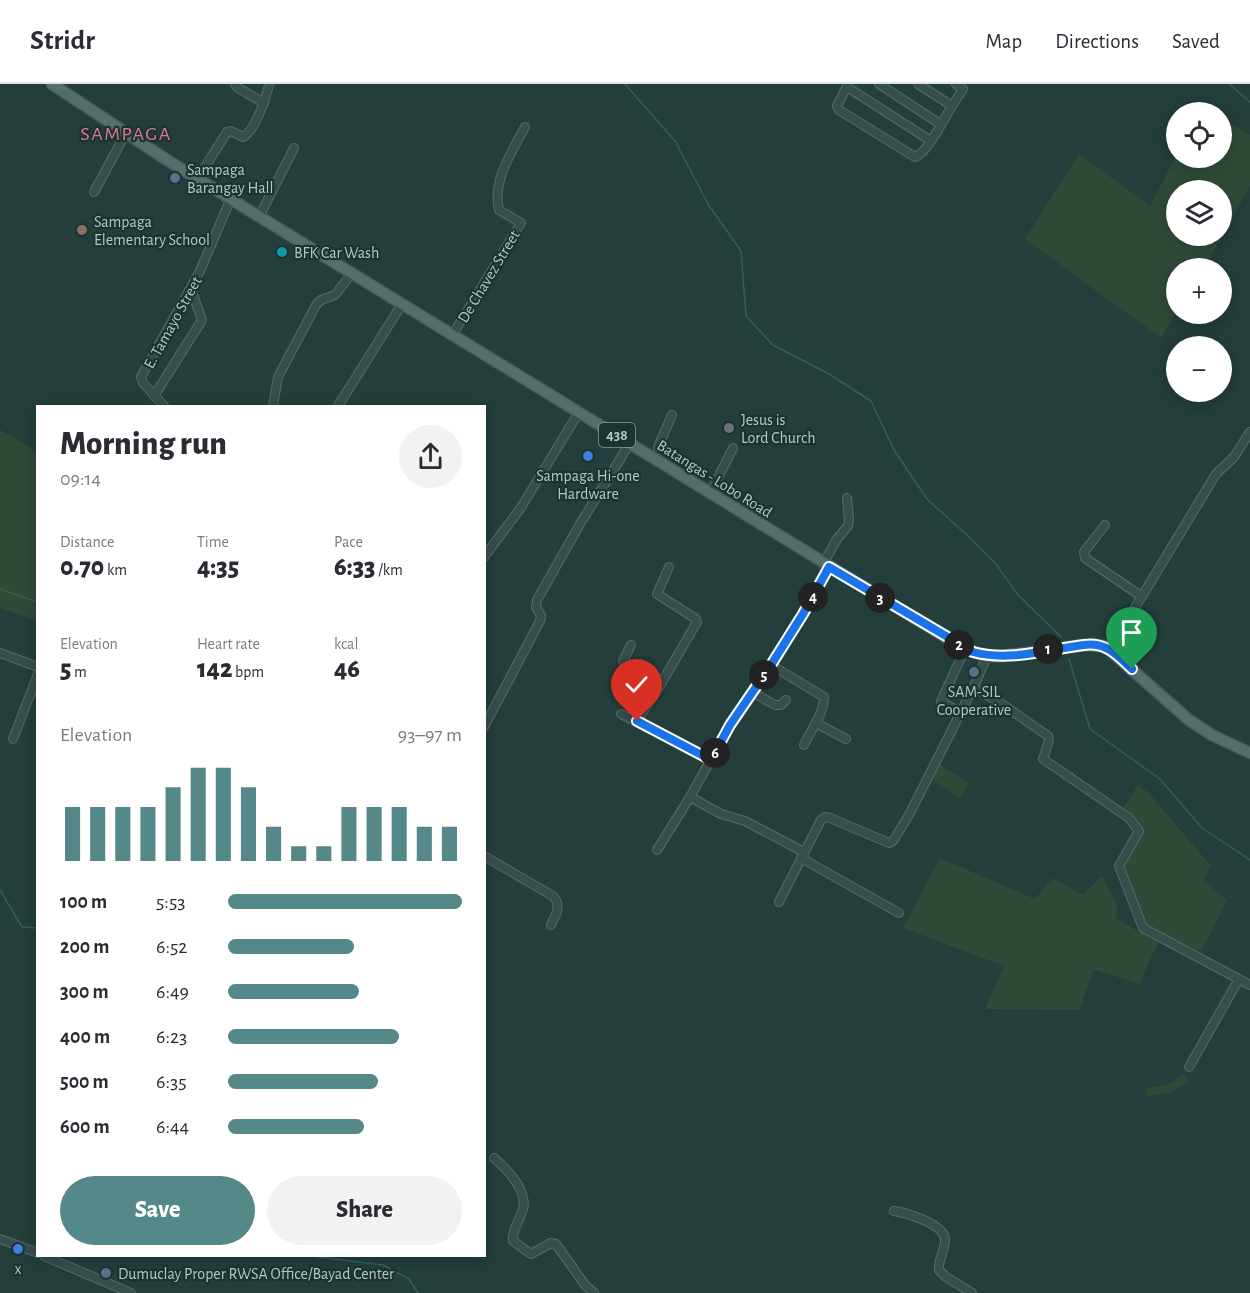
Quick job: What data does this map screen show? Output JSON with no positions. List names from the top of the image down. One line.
{"streets":{"main road":["438","Batangas - Lobo Road"],"street":["De Chavez Street","E. Tamayo Street"]},"crossings":[["De Chavez Street","Batangas - Lobo Road"],["E. Tamayo Street","Batangas - Lobo Road"]],"districts":["SAMPAGA"],"places":["Sampaga Barangay Hall","Sampaga Elementary School","BFK Car Wash","Jesus is Lord Church","Sampaga Hi-one Hardware","SAM-SIL Cooperative","x","Dumuclay Proper RWSA Office/Bayad Center"],"page":{"header":"Stridr","nav":["Map","Directions","Saved"],"map_buttons":["+","−"],"heading":["Morning run","09:14"],"stats":[["Distance","0.70 km"],["Time","4:35"],["Pace","6:33 /km"],["Elevation","5 m"],["Heart rate","142 bpm"],["kcal","46"]],"pins":["4","3","2","1","5","6"],"chart":["Elevation","93–97 m"],"list":[{"name":"100 m","note":"5:53"},{"name":"200 m","note":"6:52"},{"name":"300 m","note":"6:49"},{"name":"400 m","note":"6:23"},{"name":"500 m","note":"6:35"},{"name":"600 m","note":"6:44"}],"buttons":["Save","Share"]}}
